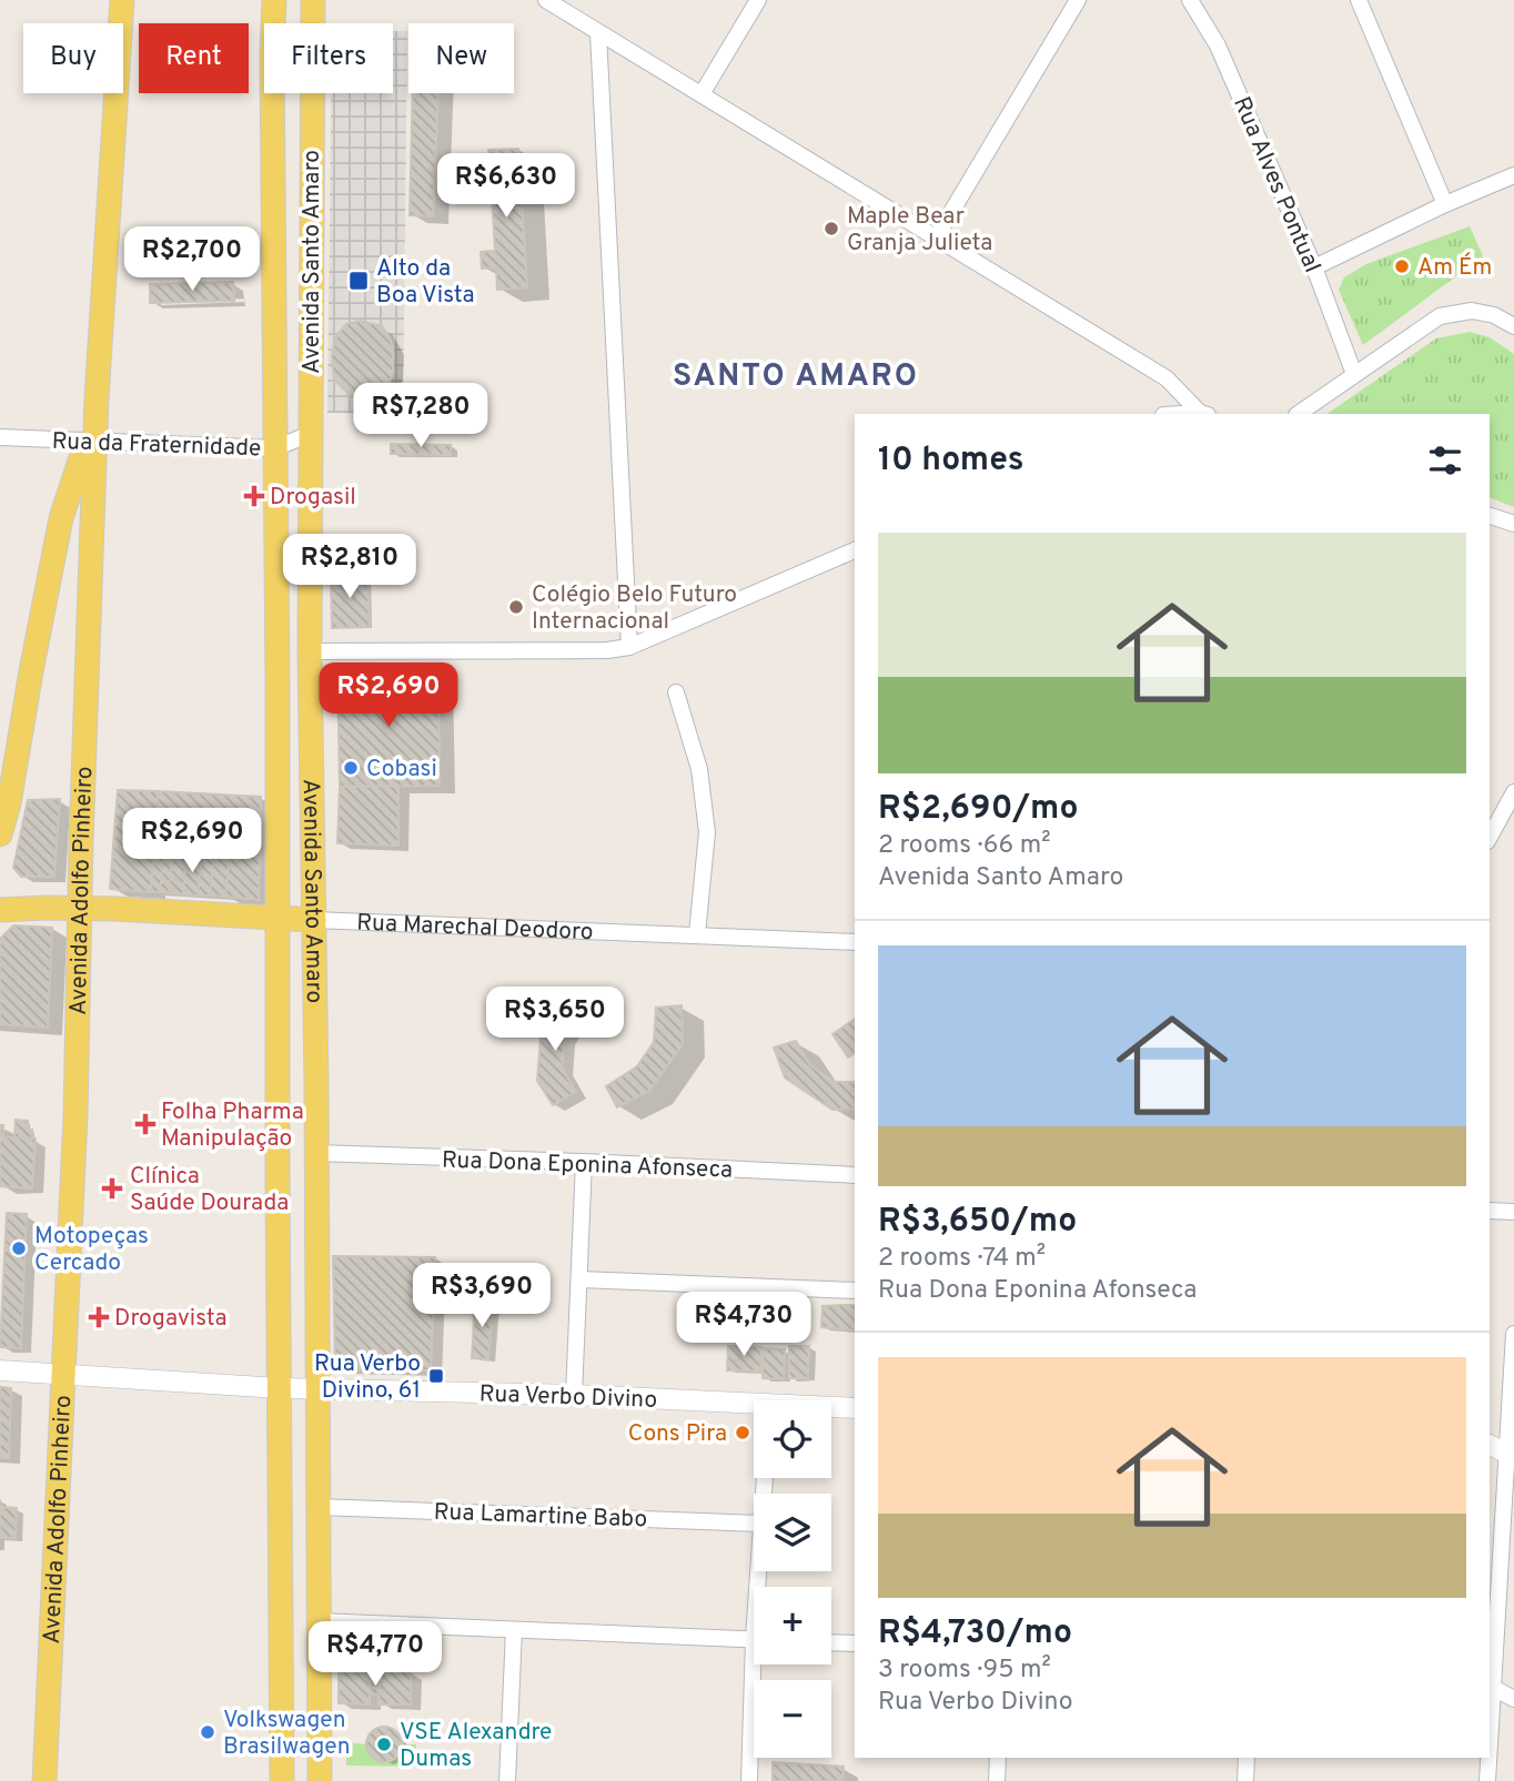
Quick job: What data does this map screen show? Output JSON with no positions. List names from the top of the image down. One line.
{"streets":{"main road":["Avenida Santo Amaro","Avenida Adolfo Pinheiro","Rua Marechal Deodoro"],"street":["Rua Alves Pontual","Rua da Fraternidade","Rua Dona Eponina Afonseca","Rua Verbo Divino","Rua Lamartine Babo"]},"crossings":[["Avenida Santo Amaro","Rua da Fraternidade"],["Avenida Santo Amaro","Rua Marechal Deodoro"],["Avenida Santo Amaro","Rua Dona Eponina Afonseca"],["Avenida Santo Amaro","Rua Verbo Divino"],["Avenida Santo Amaro","Rua Lamartine Babo"],["Rua da Fraternidade","Avenida Adolfo Pinheiro"],["Avenida Adolfo Pinheiro","Rua Marechal Deodoro"],["Avenida Adolfo Pinheiro","Rua Verbo Divino"]],"districts":["SANTO AMARO"],"places":{"other":["Maple Bear Granja Julieta","Am Ém","Colégio Belo Futuro Internacional","Cobasi","Motopeças Cercado","Cons Pira","Volkswagen Brasilwagen","VSE Alexandre Dumas"],"transit":["Alto da Boa Vista","Rua Verbo Divino, 61"],"health":["Drogasil","Folha Pharma Manipulação","Clínica Saúde Dourada","Drogavista"]},"page":{"chip":["Buy","Rent","Filters","New"],"price":["R$6,630","R$2,700","R$7,280","R$2,810","R$2,690","R$2,690","R$3,650","R$3,690","R$4,730","R$4,770"],"heading":"10 homes","list":[{"name":"R$2,690/mo","note":"2 rooms · 66 m² · Avenida Santo Amaro"},{"name":"R$3,650/mo","note":"2 rooms · 74 m² · Rua Dona Eponina Afonseca"},{"name":"R$4,730/mo","note":"3 rooms · 95 m² · Rua Verbo Divino"}],"map_buttons":["+","−"]}}
